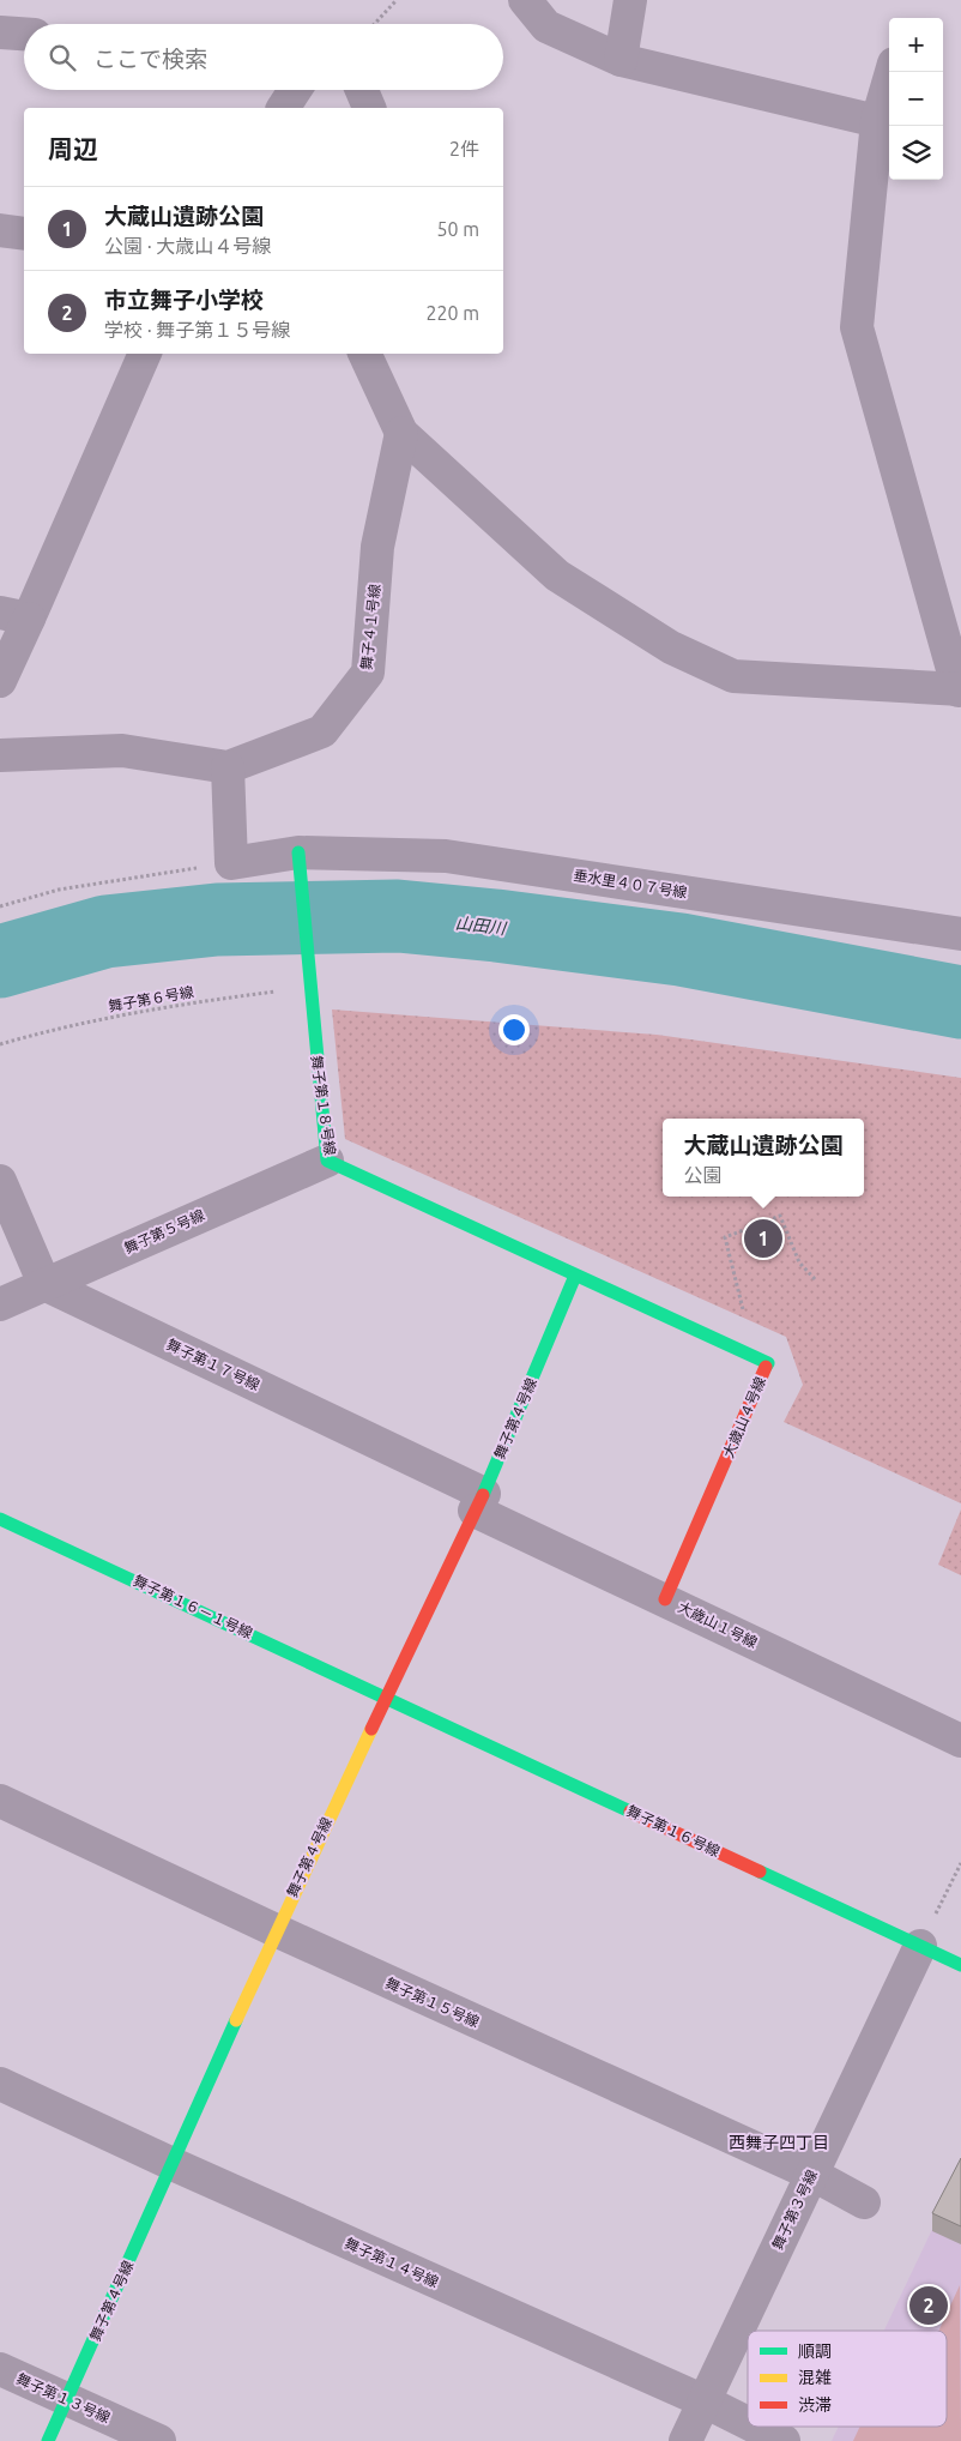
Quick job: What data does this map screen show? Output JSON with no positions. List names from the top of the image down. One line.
{"streets":{"street":["舞子４１号線","垂水里４０７号線","舞子第１８号線","舞子第５号線","舞子第１７号線","大歳山４号線","舞子第４号線","舞子第１６－１号線","大歳山１号線","舞子第１６号線","舞子第１５号線","舞子第３号線","舞子第１４号線","舞子第１３号線"],"path":["舞子第６号線"]},"crossings":[["垂水里４０７号線","舞子第１８号線"],["舞子第６号線","舞子第１８号線"],["舞子第１８号線","舞子第５号線"],["舞子第１８号線","大歳山４号線"],["舞子第１８号線","舞子第４号線"],["舞子第５号線","舞子第１７号線"],["舞子第１７号線","舞子第４号線"],["舞子第１７号線","大歳山１号線"],["大歳山４号線","舞子第４号線"],["大歳山４号線","大歳山１号線"],["舞子第４号線","舞子第１６－１号線"],["舞子第４号線","大歳山１号線"],["舞子第４号線","舞子第１６号線"],["舞子第４号線","舞子第１５号線"],["舞子第４号線","舞子第１４号線"],["舞子第４号線","舞子第１３号線"],["舞子第１６－１号線","舞子第１６号線"],["舞子第１６号線","舞子第３号線"],["舞子第１５号線","舞子第３号線"],["舞子第３号線","舞子第１４号線"]],"districts":["西舞子四丁目"],"water":["山田川"],"legend":["順調","混雑","渋滞"],"page":{"map_buttons":["+","−"],"search":"ここで検索","heading":["周辺","2件"],"list":[{"mark":"1","name":"大蔵山遺跡公園","note":"公園 · 大歳山４号線","value":"50 m"},{"mark":"2","name":"市立舞子小学校","note":"学校 · 舞子第１５号線","value":"220 m"}],"popup":["大蔵山遺跡公園","公園"],"pins":["1","2"]}}
